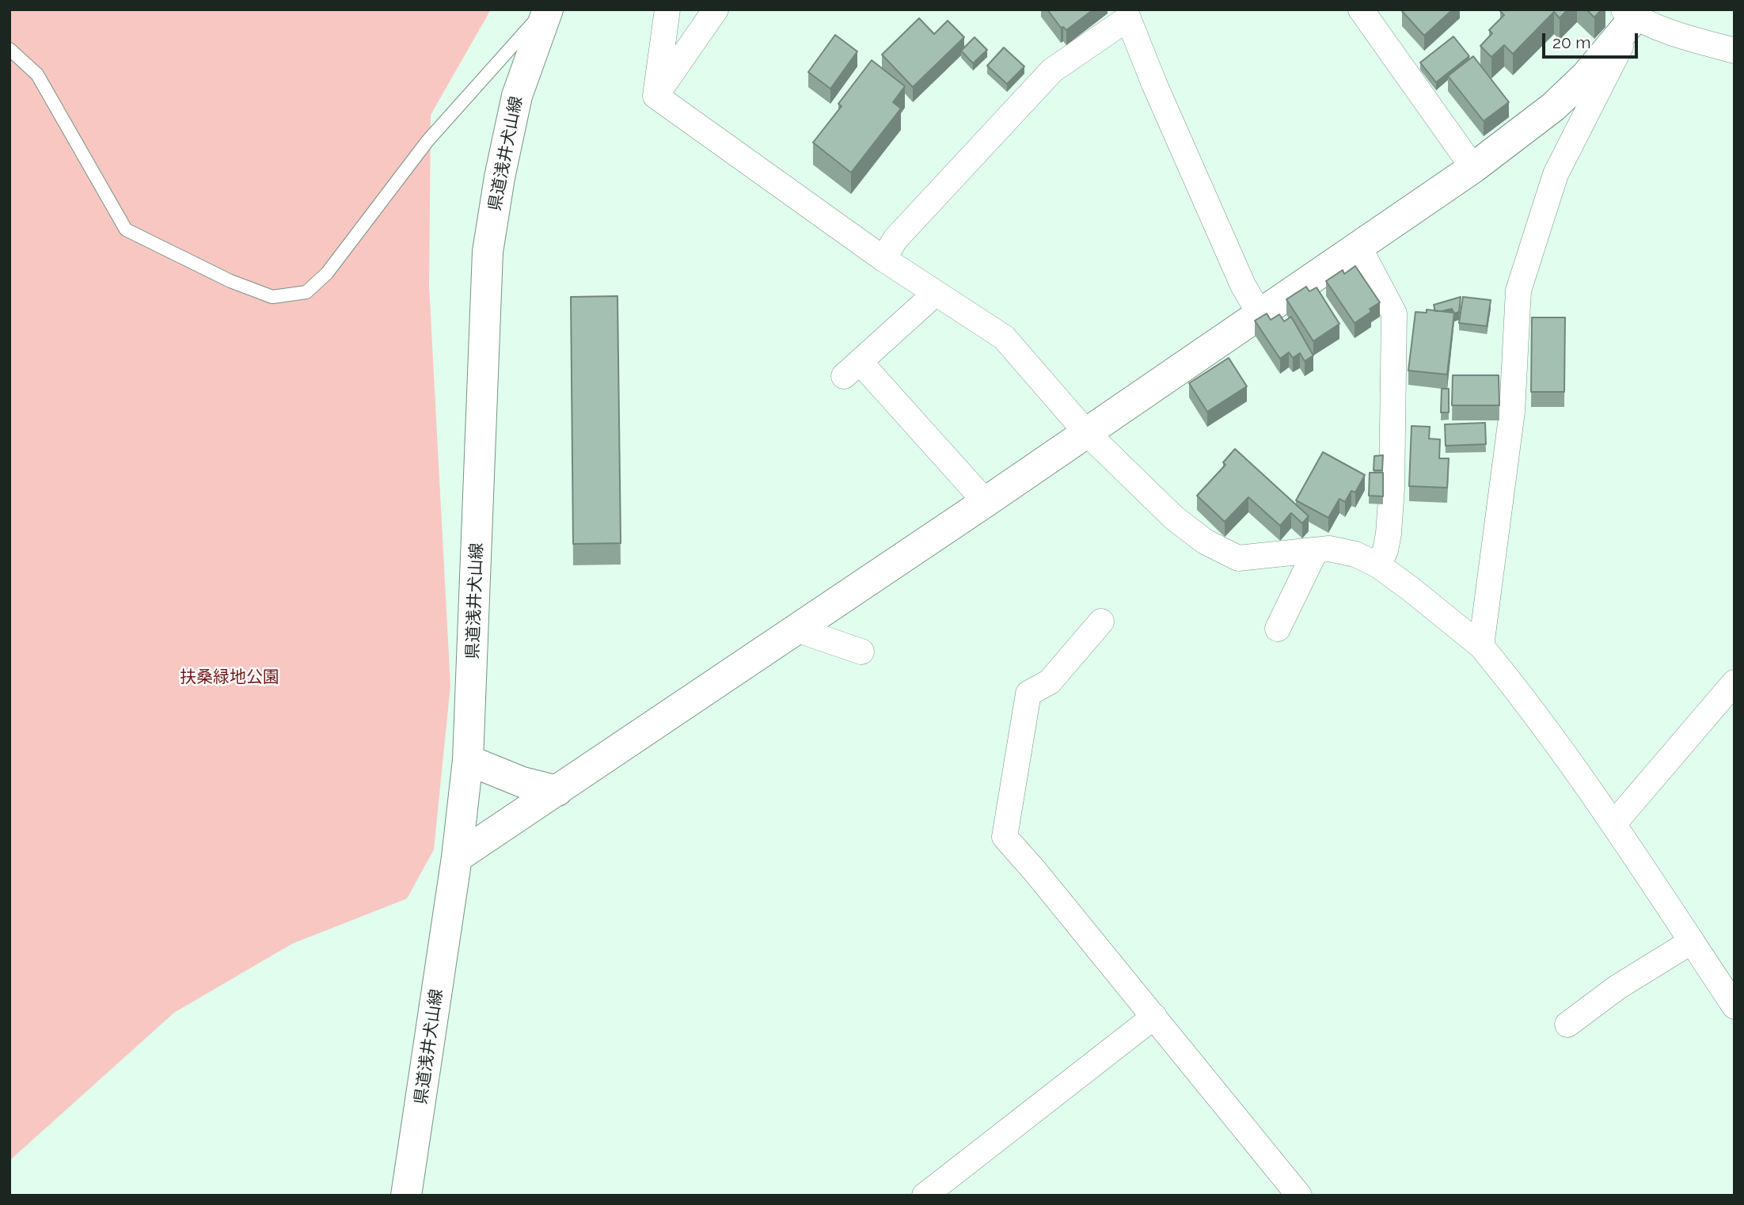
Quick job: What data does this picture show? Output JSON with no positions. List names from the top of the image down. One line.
{"streets":{"street":["県道浅井犬山線"]},"parks":["扶桑緑地公園"],"scale_bar":"20 m"}
